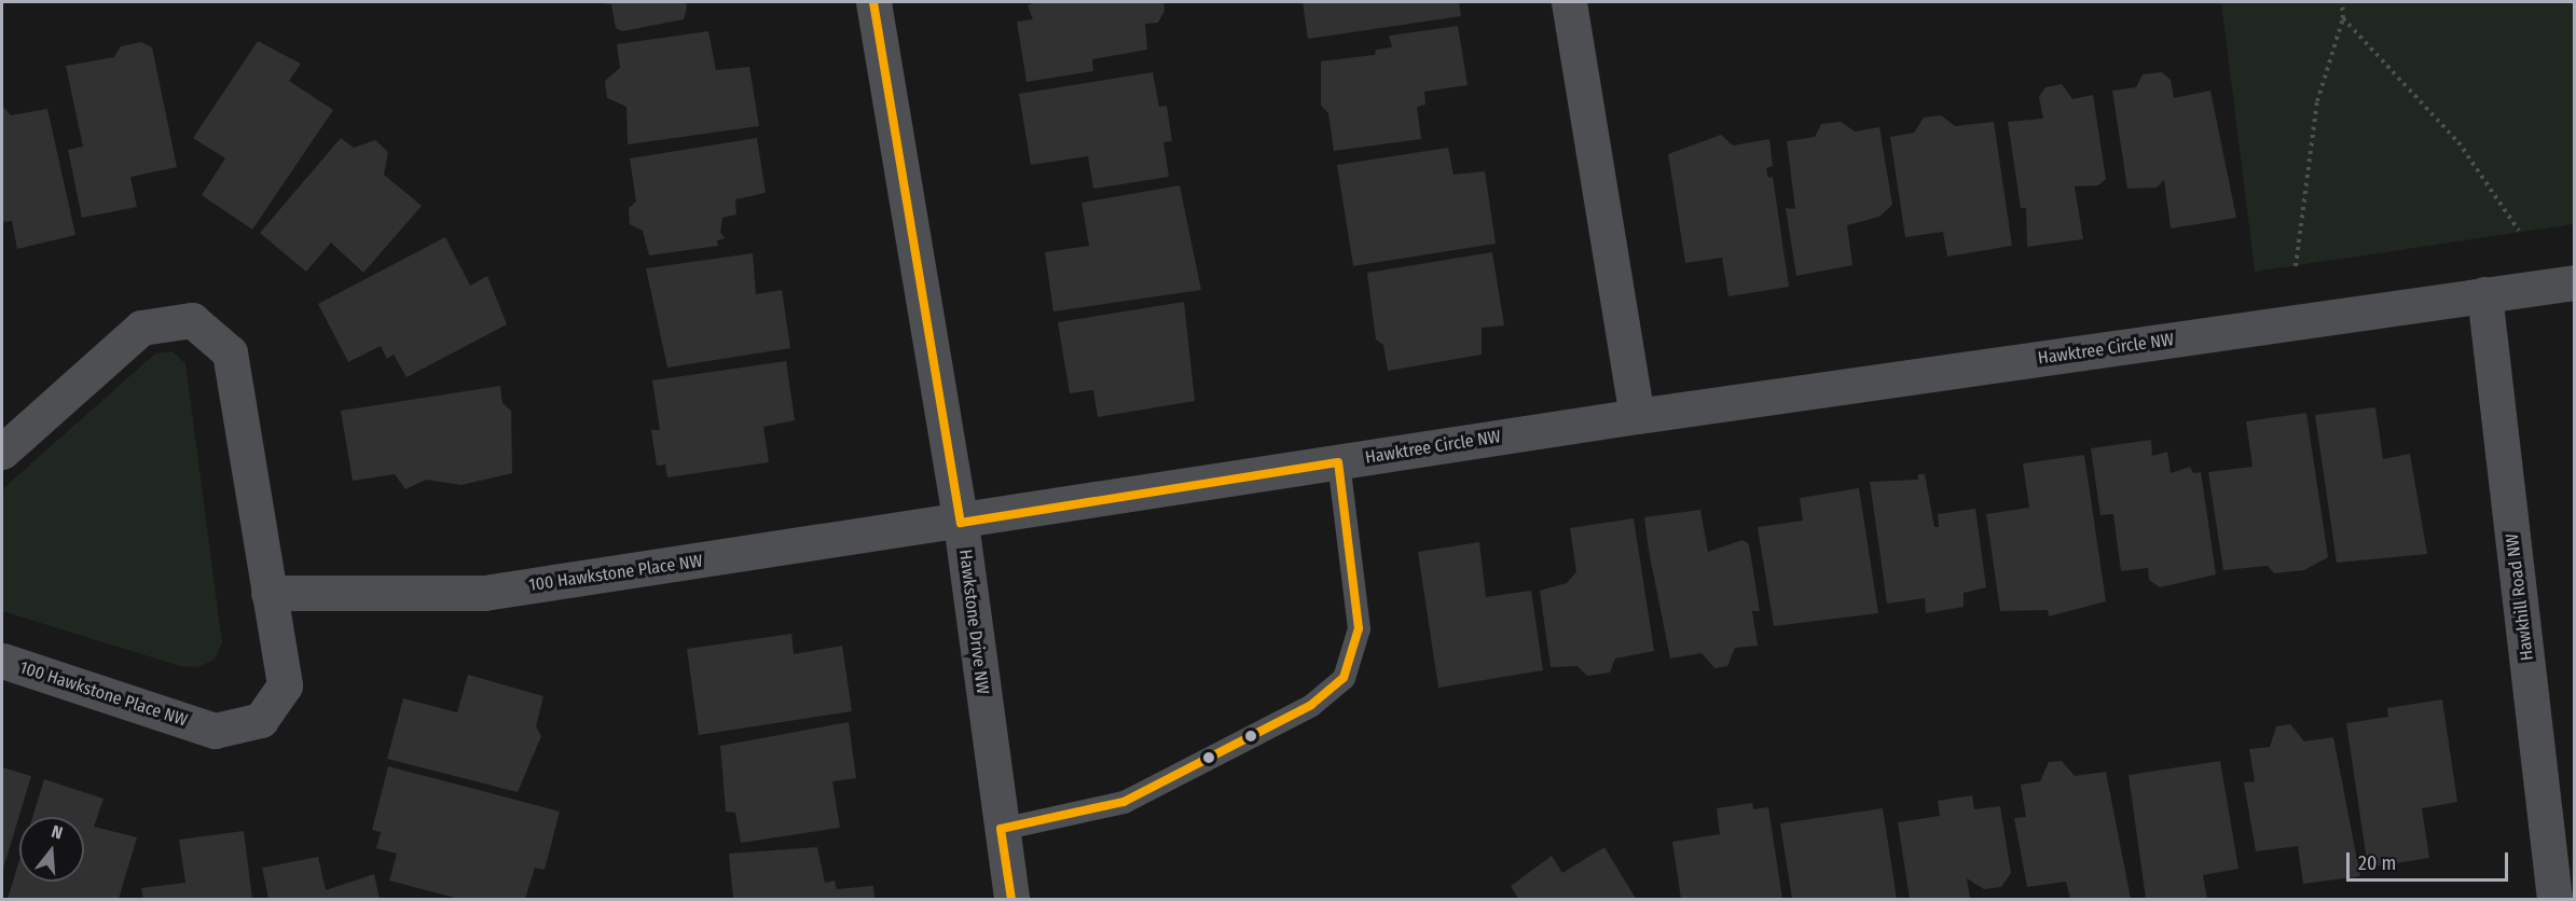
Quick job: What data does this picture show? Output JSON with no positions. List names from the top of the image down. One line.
{"streets":{"street":["Hawktree Circle NW","100 Hawkstone Place NW","Hawkhill Road NW","Hawkstone Drive NW"]},"crossings":[["Hawktree Circle NW","100 Hawkstone Place NW"],["Hawktree Circle NW","Hawkhill Road NW"],["Hawktree Circle NW","Hawkstone Drive NW"],["100 Hawkstone Place NW","Hawkstone Drive NW"]],"scale_bar":"20 m","north":"top"}
